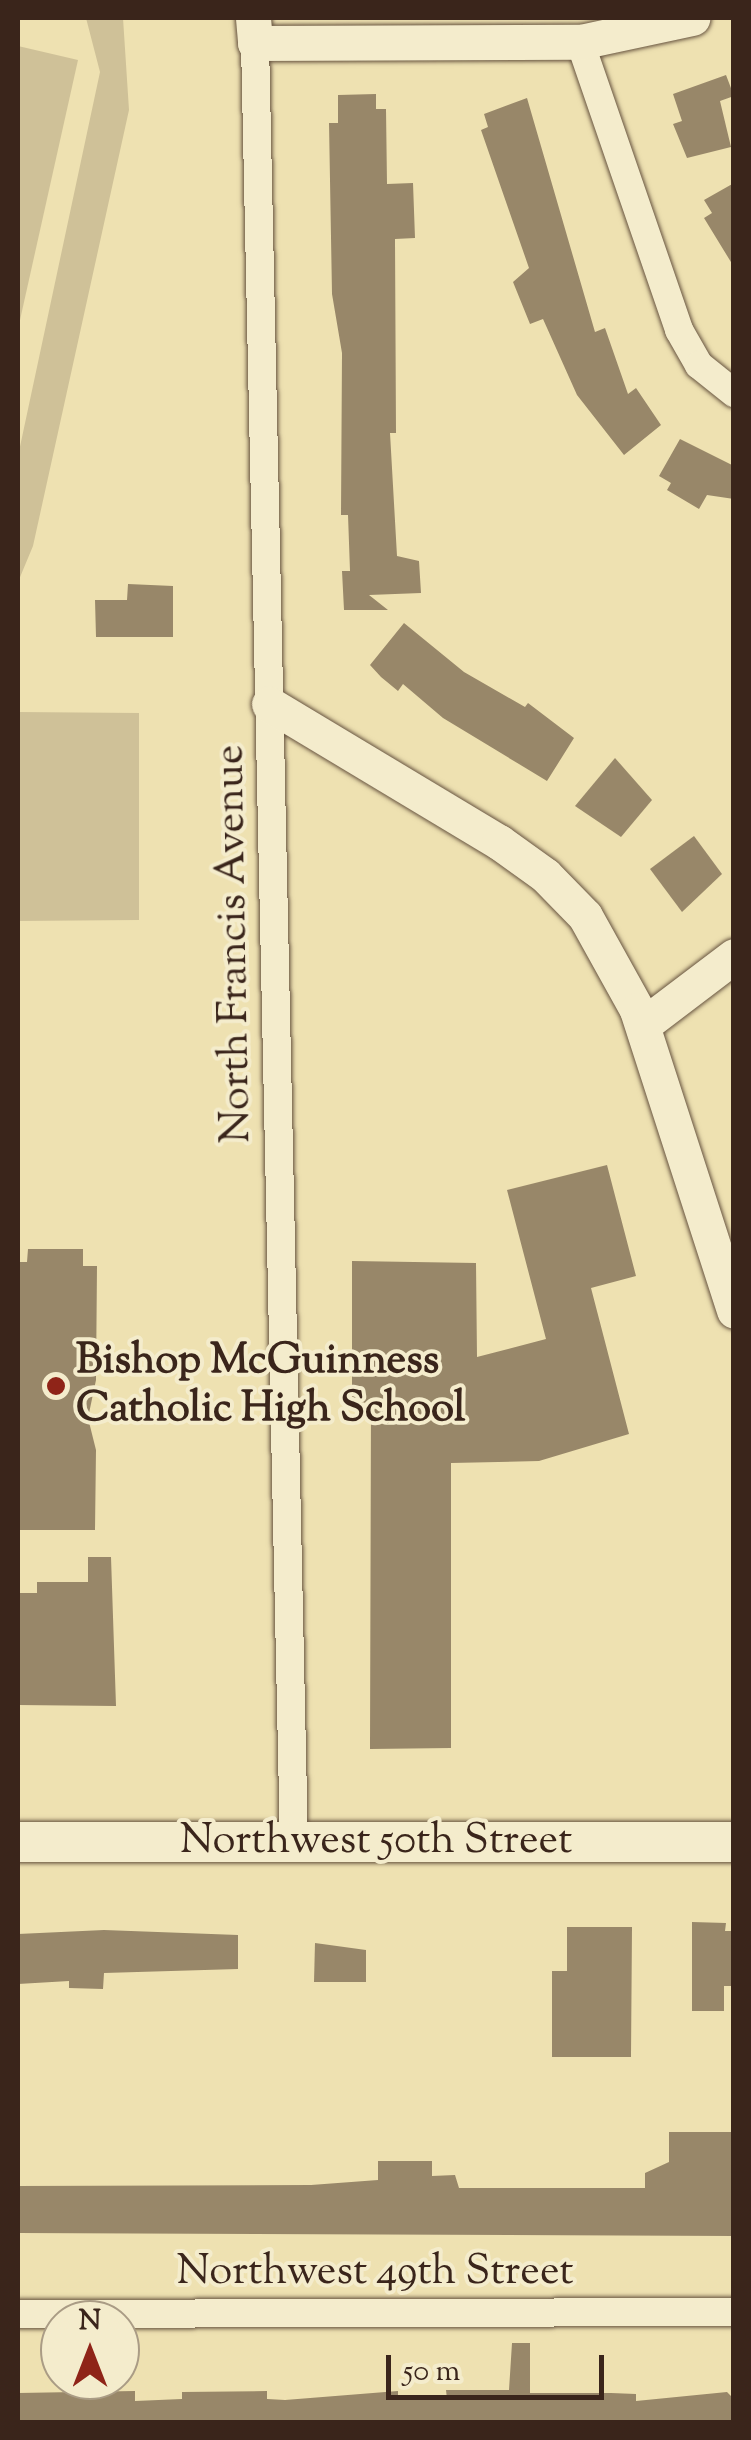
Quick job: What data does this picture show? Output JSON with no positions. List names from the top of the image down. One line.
{"streets":{"main road":["Northwest 50th Street"],"street":["North Francis Avenue","Northwest 49th Street"]},"crossings":[["North Francis Avenue","Northwest 50th Street"]],"places":["Bishop McGuinness Catholic High School"],"scale_bar":"50 m","north":"top"}
